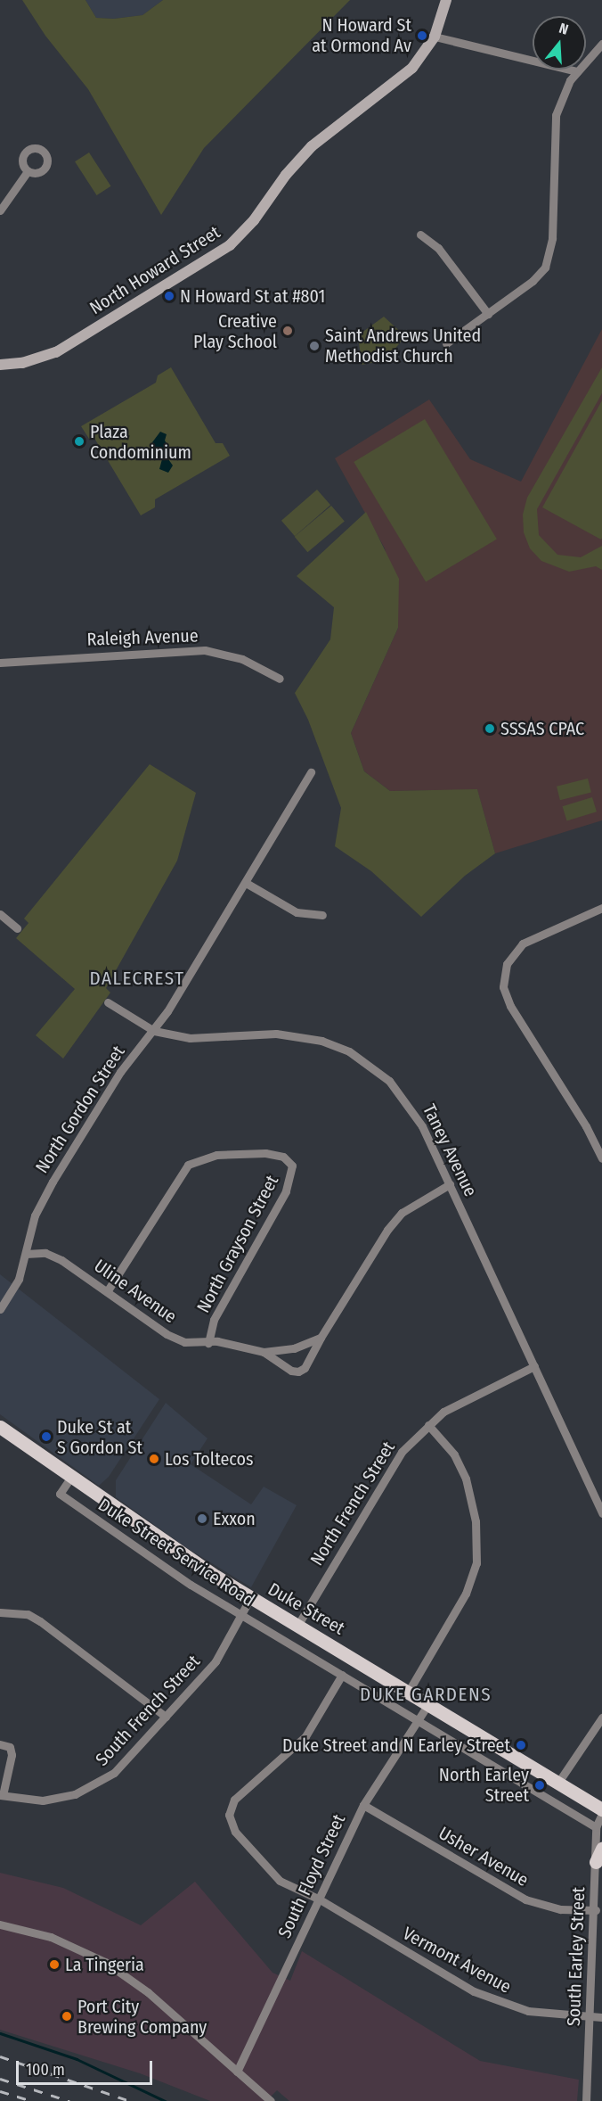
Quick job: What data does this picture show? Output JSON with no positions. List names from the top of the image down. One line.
{"streets":{"main road":["Duke Street"],"street":["North Howard Street","Raleigh Avenue","North Gordon Street","Taney Avenue","North Grayson Street","Uline Avenue","North French Street","Duke Street Service Road","South French Street","Usher Avenue","South Floyd Street","South Earley Street","Vermont Avenue"]},"crossings":[["North Gordon Street","Taney Avenue"],["North Gordon Street","Uline Avenue"],["Taney Avenue","North French Street"],["North Grayson Street","Uline Avenue"],["North French Street","Duke Street"],["Duke Street Service Road","Duke Street"],["Duke Street Service Road","South French Street"],["Duke Street Service Road","South Floyd Street"],["Duke Street Service Road","South Earley Street"],["Duke Street Service Road","Vermont Avenue"],["Duke Street","South French Street"],["Duke Street","South Floyd Street"],["Usher Avenue","South Floyd Street"],["Usher Avenue","South Earley Street"],["South Floyd Street","Vermont Avenue"],["South Earley Street","Vermont Avenue"]],"districts":["DALECREST","DUKE GARDENS"],"places":["N Howard St at Ormond Av","N Howard St at #801","Creative Play School","Saint Andrews United Methodist Church","Plaza Condominium","SSSAS CPAC","Duke St at S Gordon St","Los Toltecos","Exxon","Duke Street and N Earley Street","North Earley Street","La Tingeria","Port City Brewing Company"],"scale_bar":"100 m","north":"top"}
